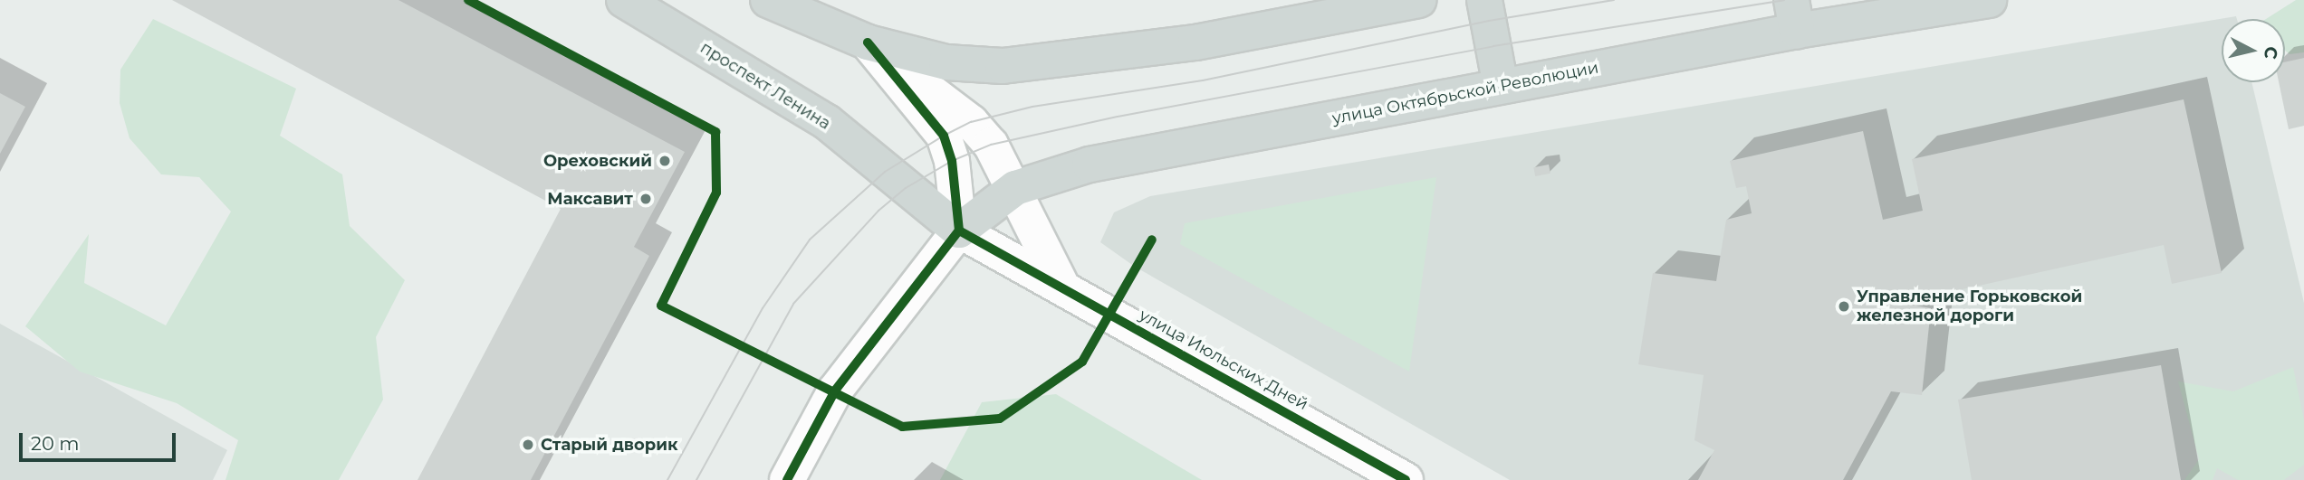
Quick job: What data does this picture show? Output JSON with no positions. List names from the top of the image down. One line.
{"streets":{"main road":["проспект Ленина","улица Октябрьской Революции"],"street":["улица Июльских Дней"]},"crossings":[["проспект Ленина","улица Октябрьской Революции"],["проспект Ленина","улица Июльских Дней"],["улица Октябрьской Революции","улица Июльских Дней"]],"places":["Ореховский","Максавит","Управление Горьковской железной дороги","Старый дворик"],"scale_bar":"20 m","north":"right"}
